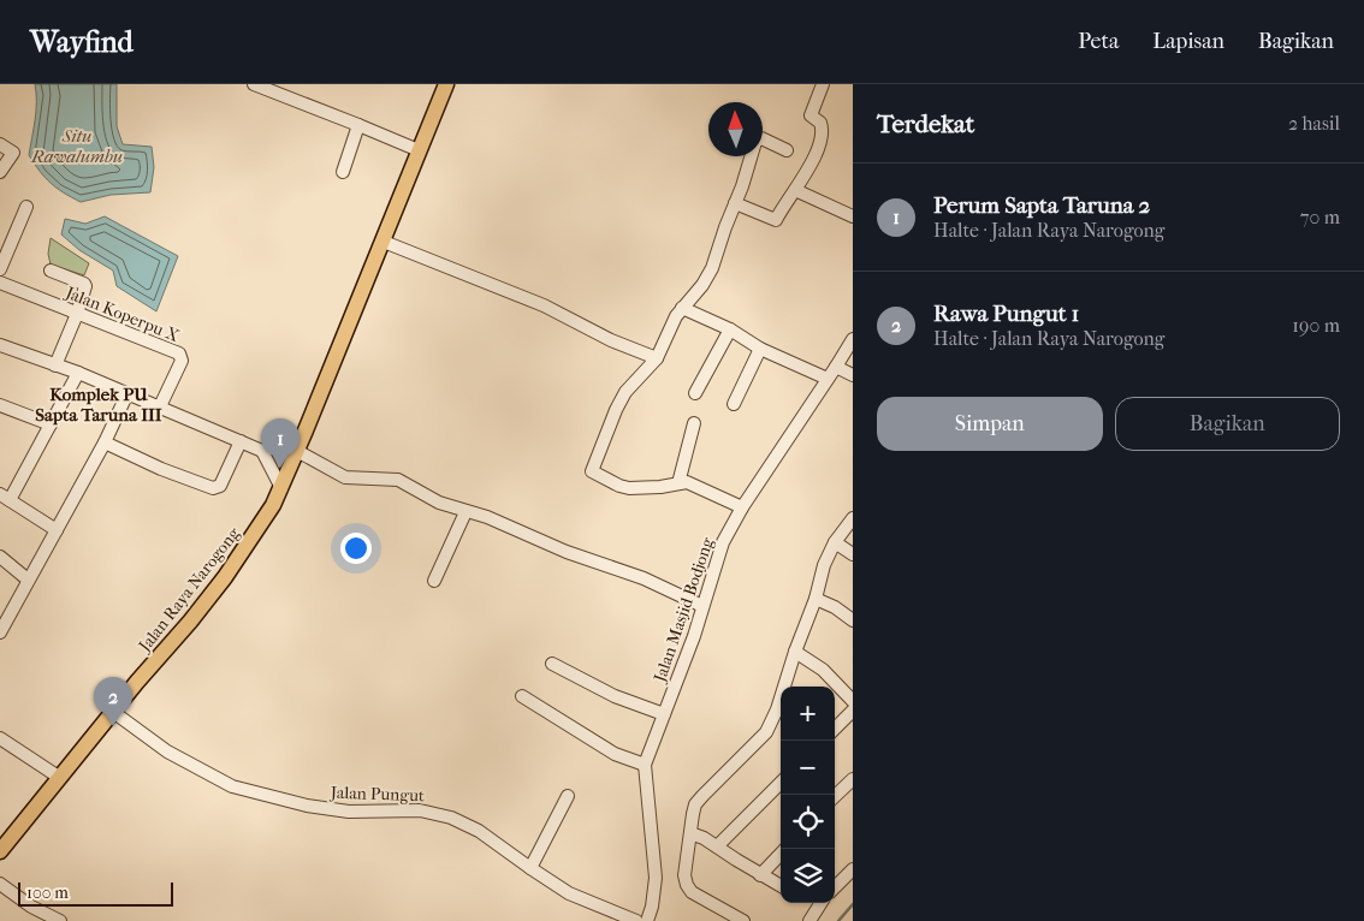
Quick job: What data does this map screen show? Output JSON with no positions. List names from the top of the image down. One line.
{"streets":{"main road":["Jalan Raya Narogong"],"street":["Jalan Koperpu X","Jalan Masjid Bodjong","Jalan Pungut"]},"crossings":[["Jalan Raya Narogong","Jalan Pungut"]],"districts":["Komplek PU Sapta Taruna III"],"water":["Situ Rawalumbu"],"scale_bar":"100 m","north":"top","page":{"header":"Wayfind","nav":["Peta","Lapisan","Bagikan"],"heading":["Terdekat","2 hasil"],"list":[{"mark":"1","name":"Perum Sapta Taruna 2","note":"Halte · Jalan Raya Narogong","value":"70 m"},{"mark":"2","name":"Rawa Pungut 1","note":"Halte · Jalan Raya Narogong","value":"190 m"}],"buttons":["Simpan","Bagikan"],"pins":["1","2"],"map_buttons":["+","−"],"scale":"100 m"}}
